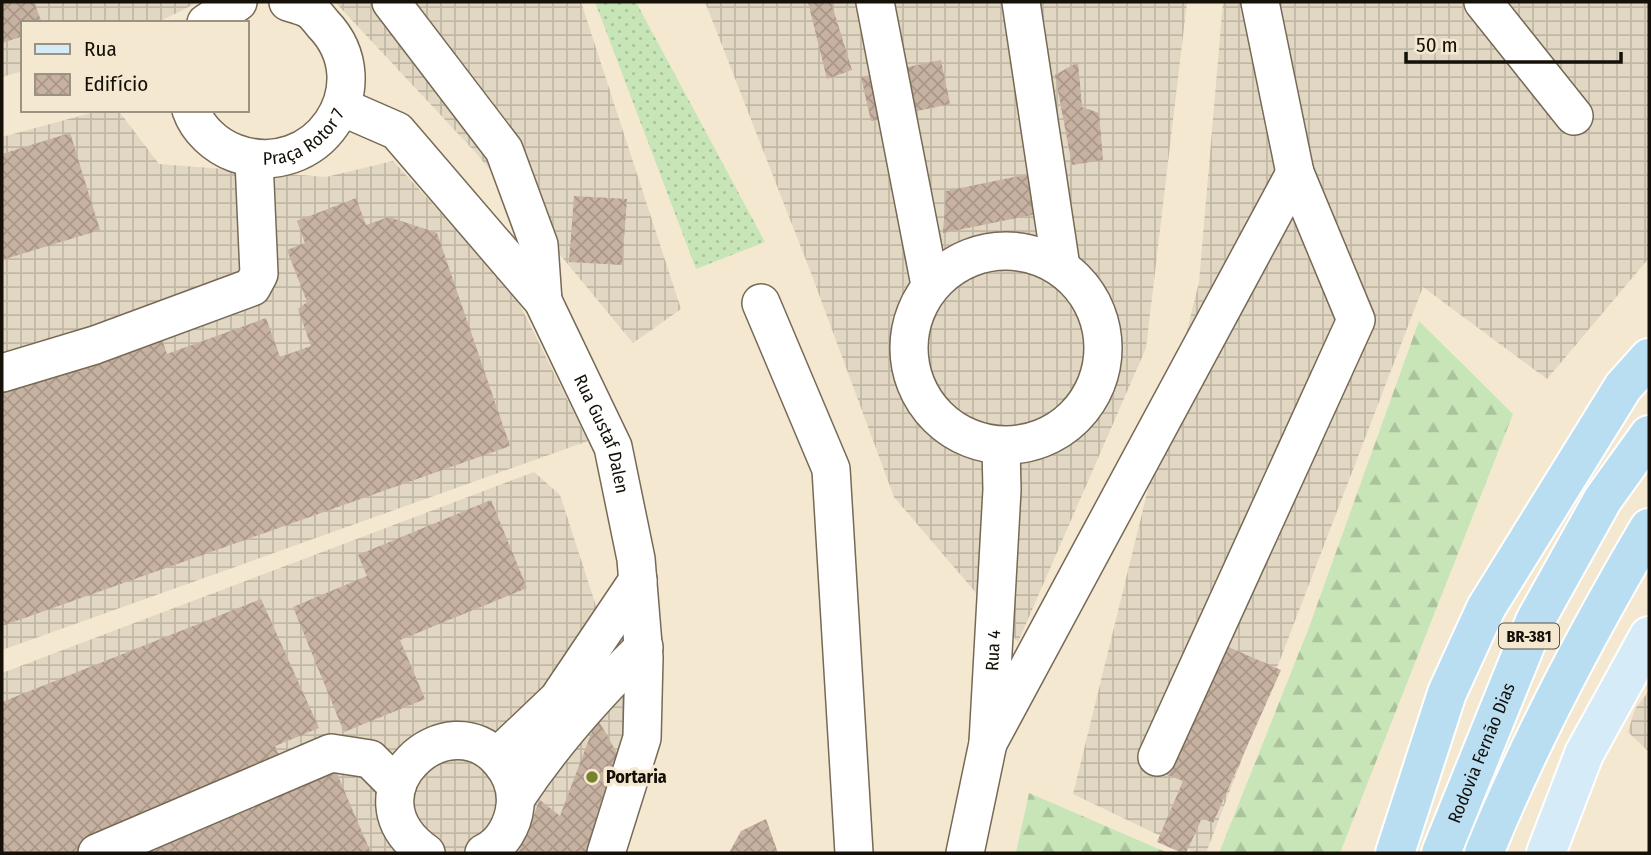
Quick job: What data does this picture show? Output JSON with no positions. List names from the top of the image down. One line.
{"streets":{"highway":["BR-381","Rodovia Fernão Dias"],"street":["Praça Rotor 7","Rua Gustaf Dalen","Rua 4"]},"crossings":[["Praça Rotor 7","Rua Gustaf Dalen"]],"places":["Portaria"],"legend":["Rua","Edifício"],"scale_bar":"50 m"}
